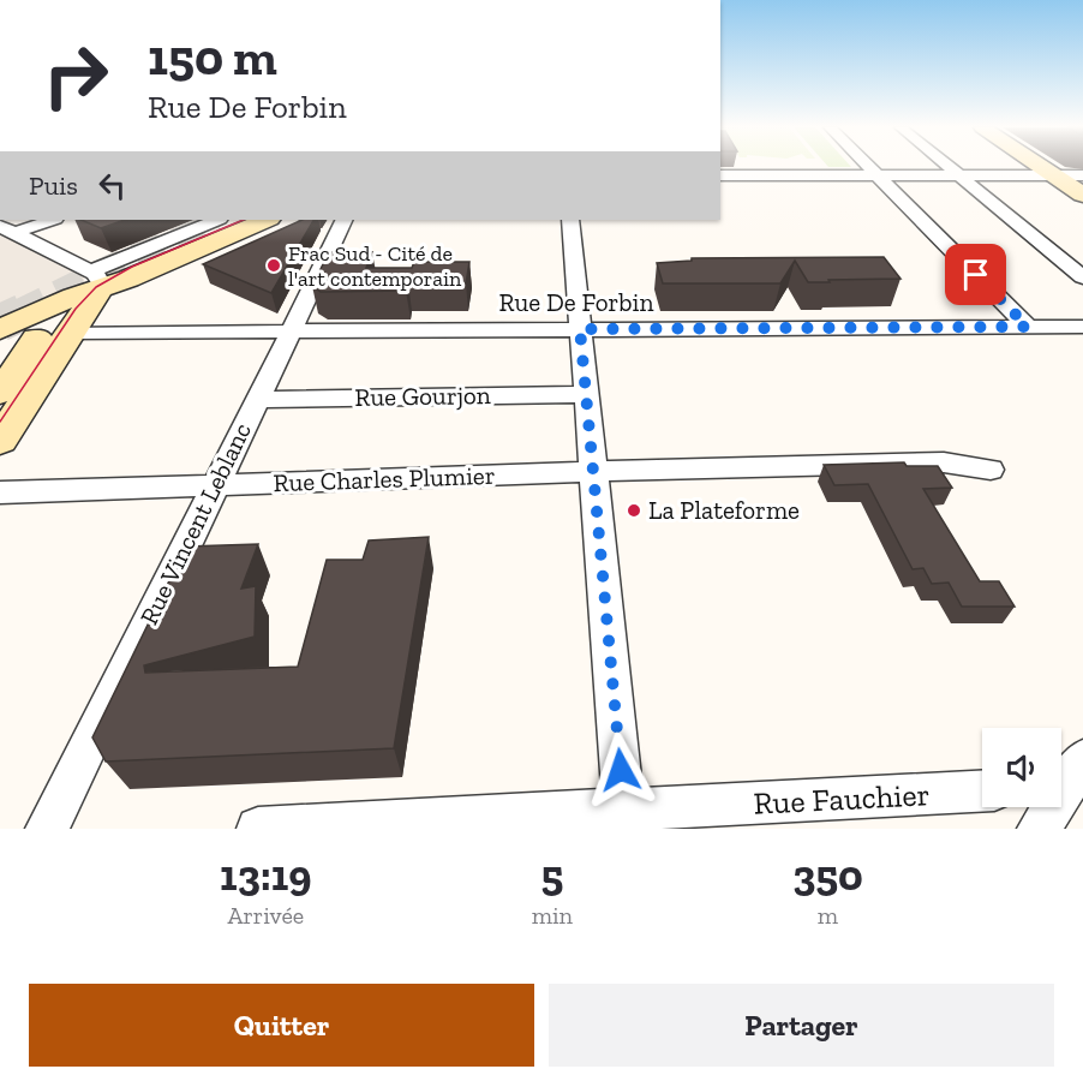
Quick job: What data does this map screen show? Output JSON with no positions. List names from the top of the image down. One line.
{"streets":{"street":["Rue De Forbin","Rue Gourjon","Rue Charles Plumier","Rue Vincent Leblanc","Rue Fauchier"]},"crossings":[["Rue De Forbin","Rue Vincent Leblanc"],["Rue Gourjon","Rue Vincent Leblanc"],["Rue Charles Plumier","Rue Vincent Leblanc"]],"places":["Frac Sud - Cité de l'art contemporain","La Plateforme"],"page":{"turn":["150 m","Rue De Forbin"],"then":"Puis","eta":["13:19","Arrivée","5","min","350","m"],"buttons":["Quitter","Partager"]}}
